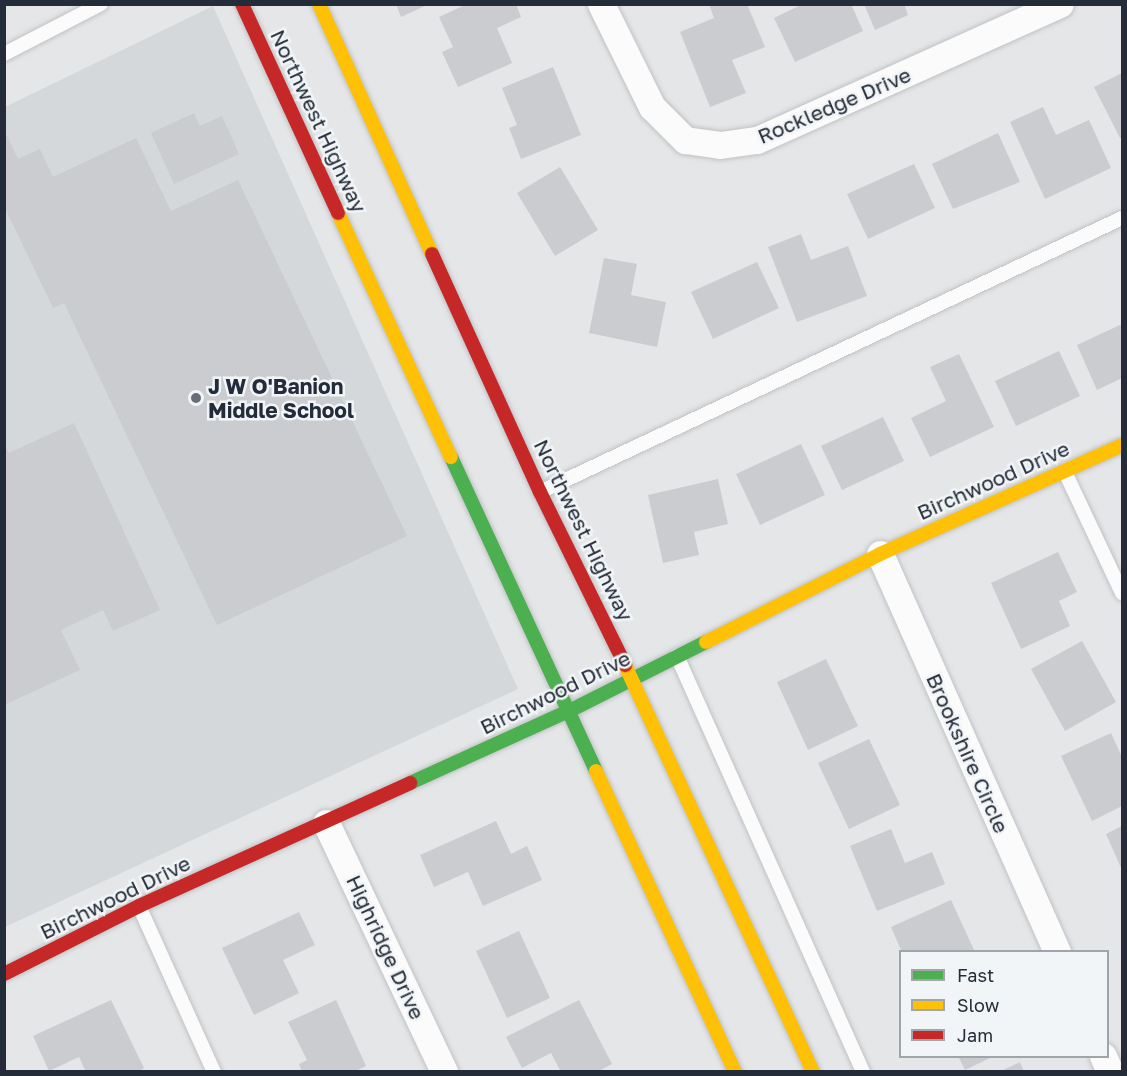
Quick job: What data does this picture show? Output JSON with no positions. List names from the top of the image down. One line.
{"streets":{"main road":["Northwest Highway","Birchwood Drive"],"street":["Rockledge Drive","Brookshire Circle","Highridge Drive"]},"crossings":[["Northwest Highway","Birchwood Drive"],["Birchwood Drive","Brookshire Circle"],["Birchwood Drive","Highridge Drive"]],"places":["J W O'Banion Middle School"],"legend":["Fast","Slow","Jam"]}
